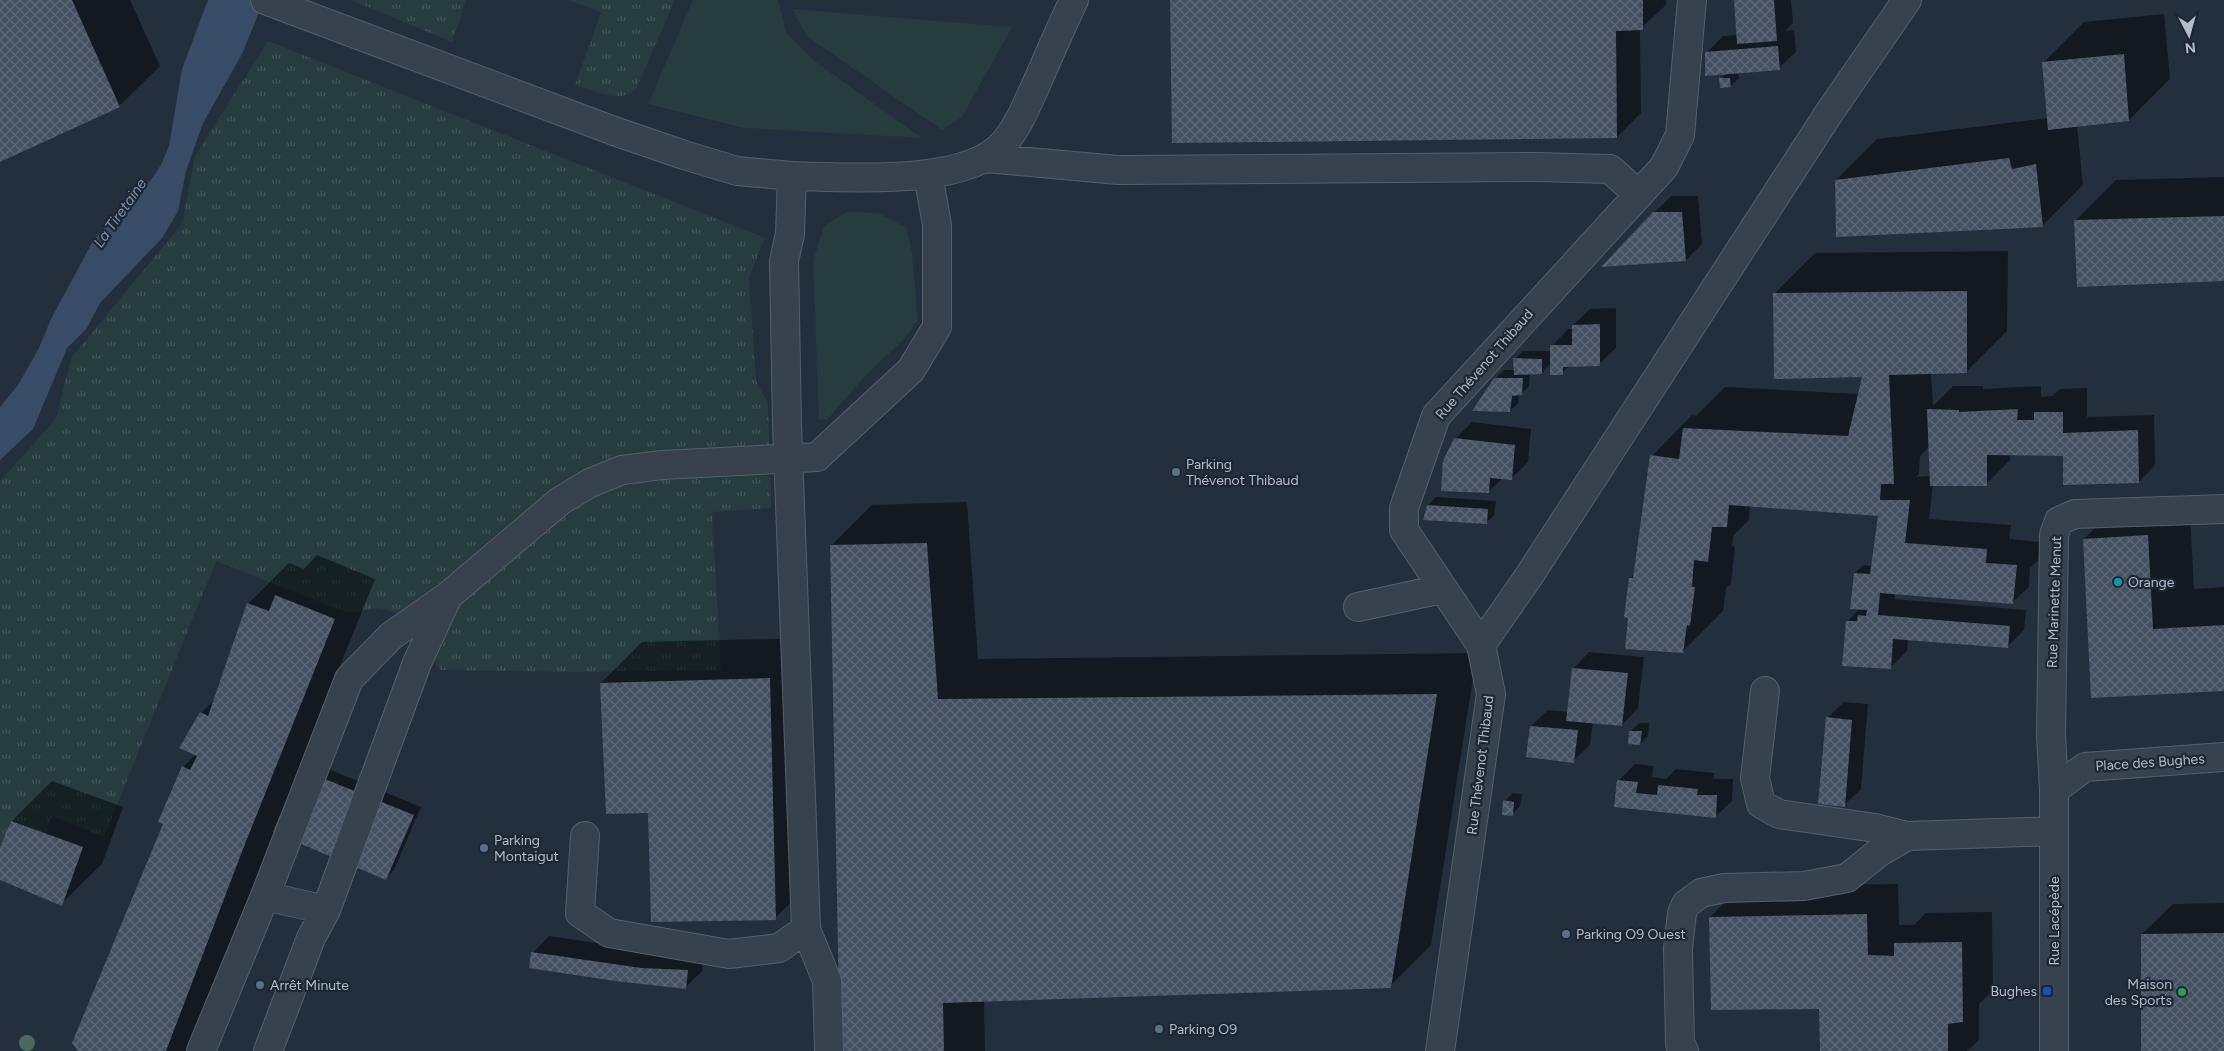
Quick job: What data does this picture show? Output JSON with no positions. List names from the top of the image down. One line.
{"streets":{"street":["Rue Thévenot Thibaud","Rue Marinette Menut","Place des Bughes","Rue Lacépède"]},"crossings":[["Rue Marinette Menut","Place des Bughes"],["Rue Marinette Menut","Rue Lacépède"],["Place des Bughes","Rue Lacépède"]],"water":["La Tiretaine"],"places":{"other":["Parking Thévenot Thibaud","Orange","Parking Montaigut","Parking O9 Ouest","Arrêt Minute","Maison des Sports","Parking O9"],"transit":["Bughes"]},"north":"bottom"}
